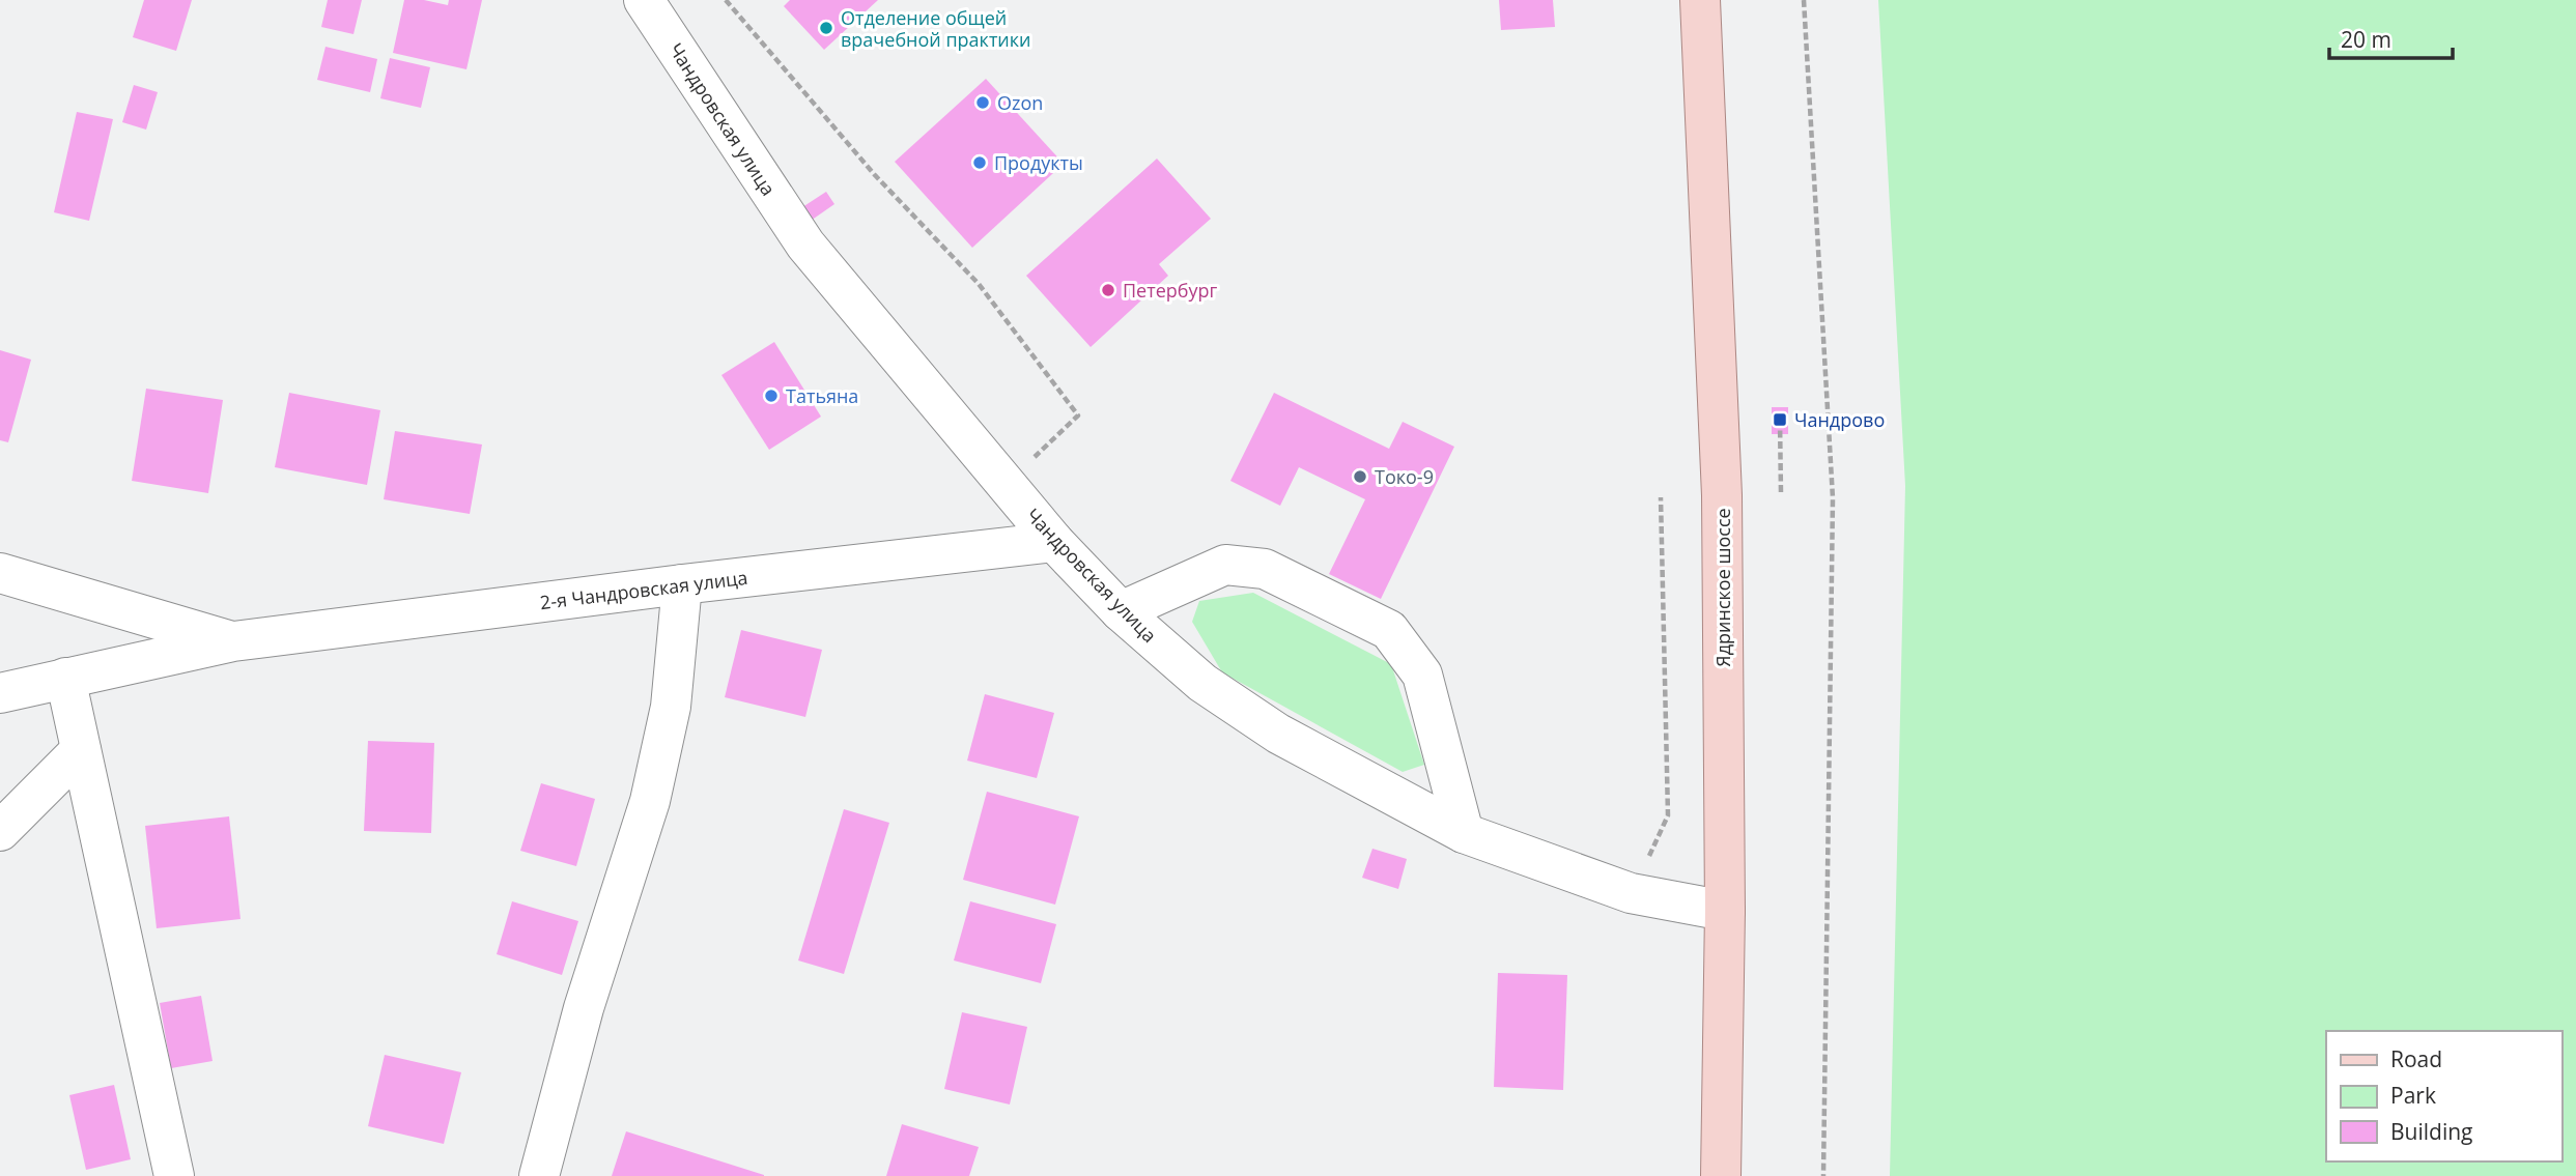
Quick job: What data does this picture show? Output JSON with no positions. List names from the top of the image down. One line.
{"streets":{"main road":["Ядринское шоссе"],"street":["Чандровская улица","2-я Чандровская улица"]},"crossings":[["Чандровская улица","Ядринское шоссе"],["Чандровская улица","2-я Чандровская улица"]],"places":{"other":["Отделение общей врачебной практики","Ozon","Продукты","Петербург","Татьяна","Токо-9"],"transit":["Чандрово"]},"legend":["Road","Park","Building"],"scale_bar":"20 m"}
